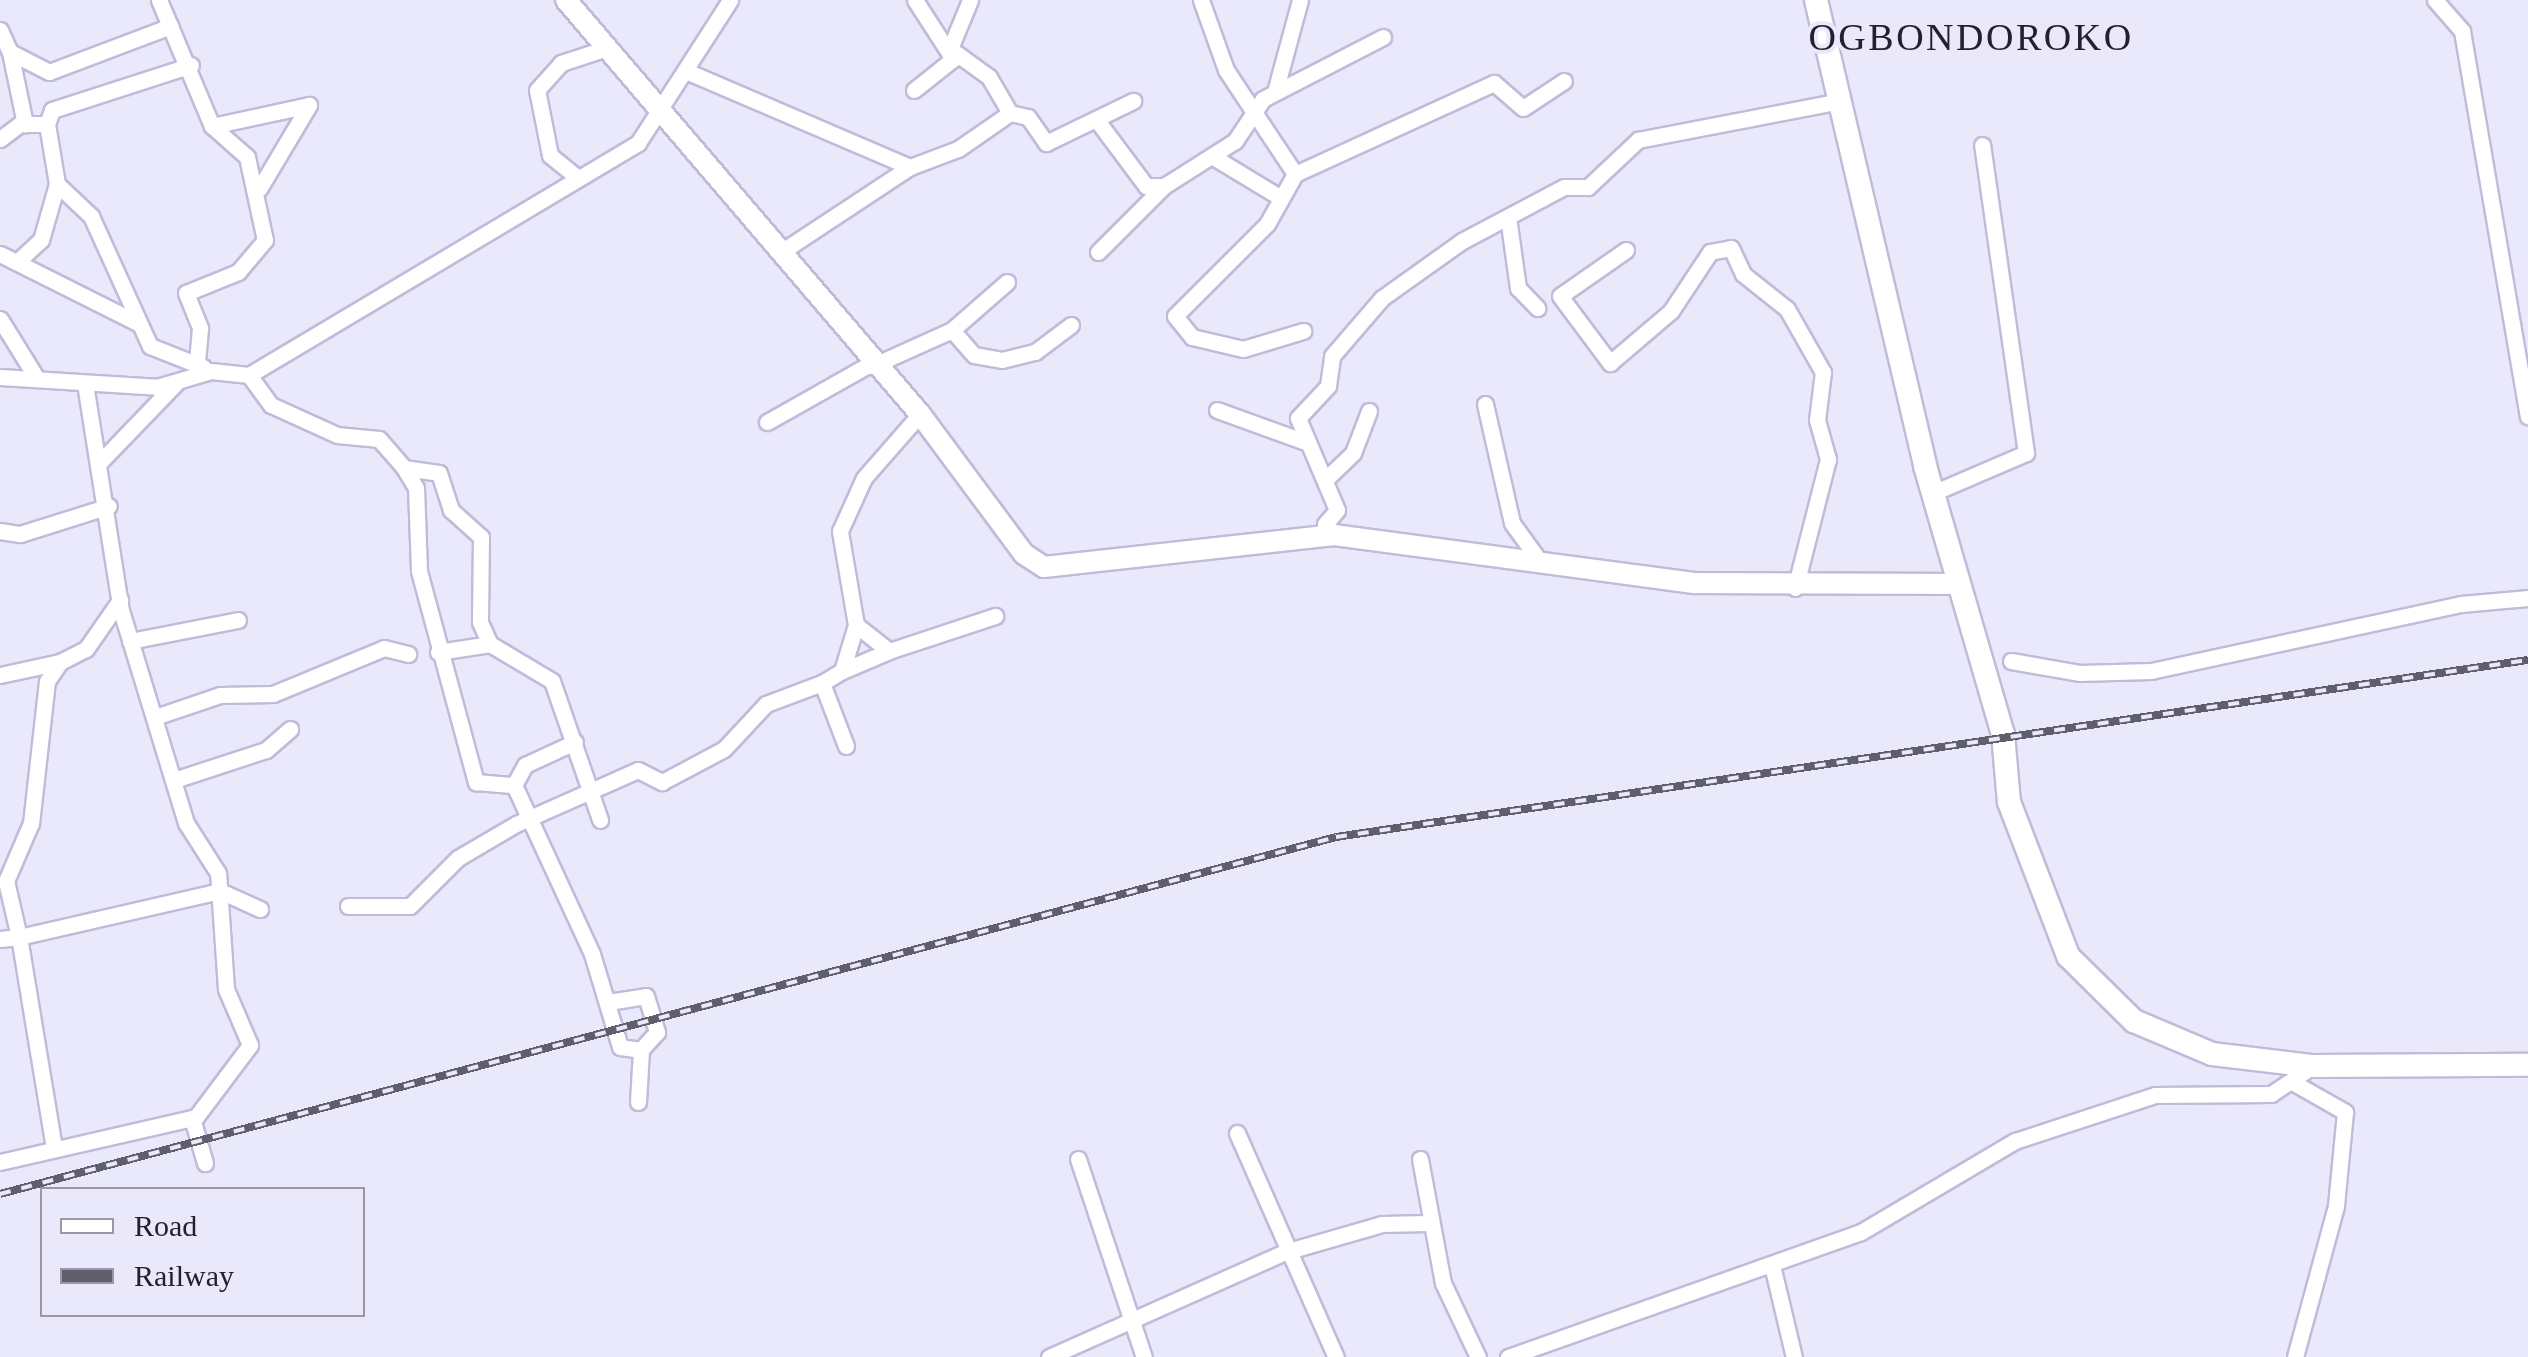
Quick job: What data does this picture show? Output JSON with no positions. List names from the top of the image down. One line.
{"districts":["OGBONDOROKO"],"legend":["Road","Railway"]}
